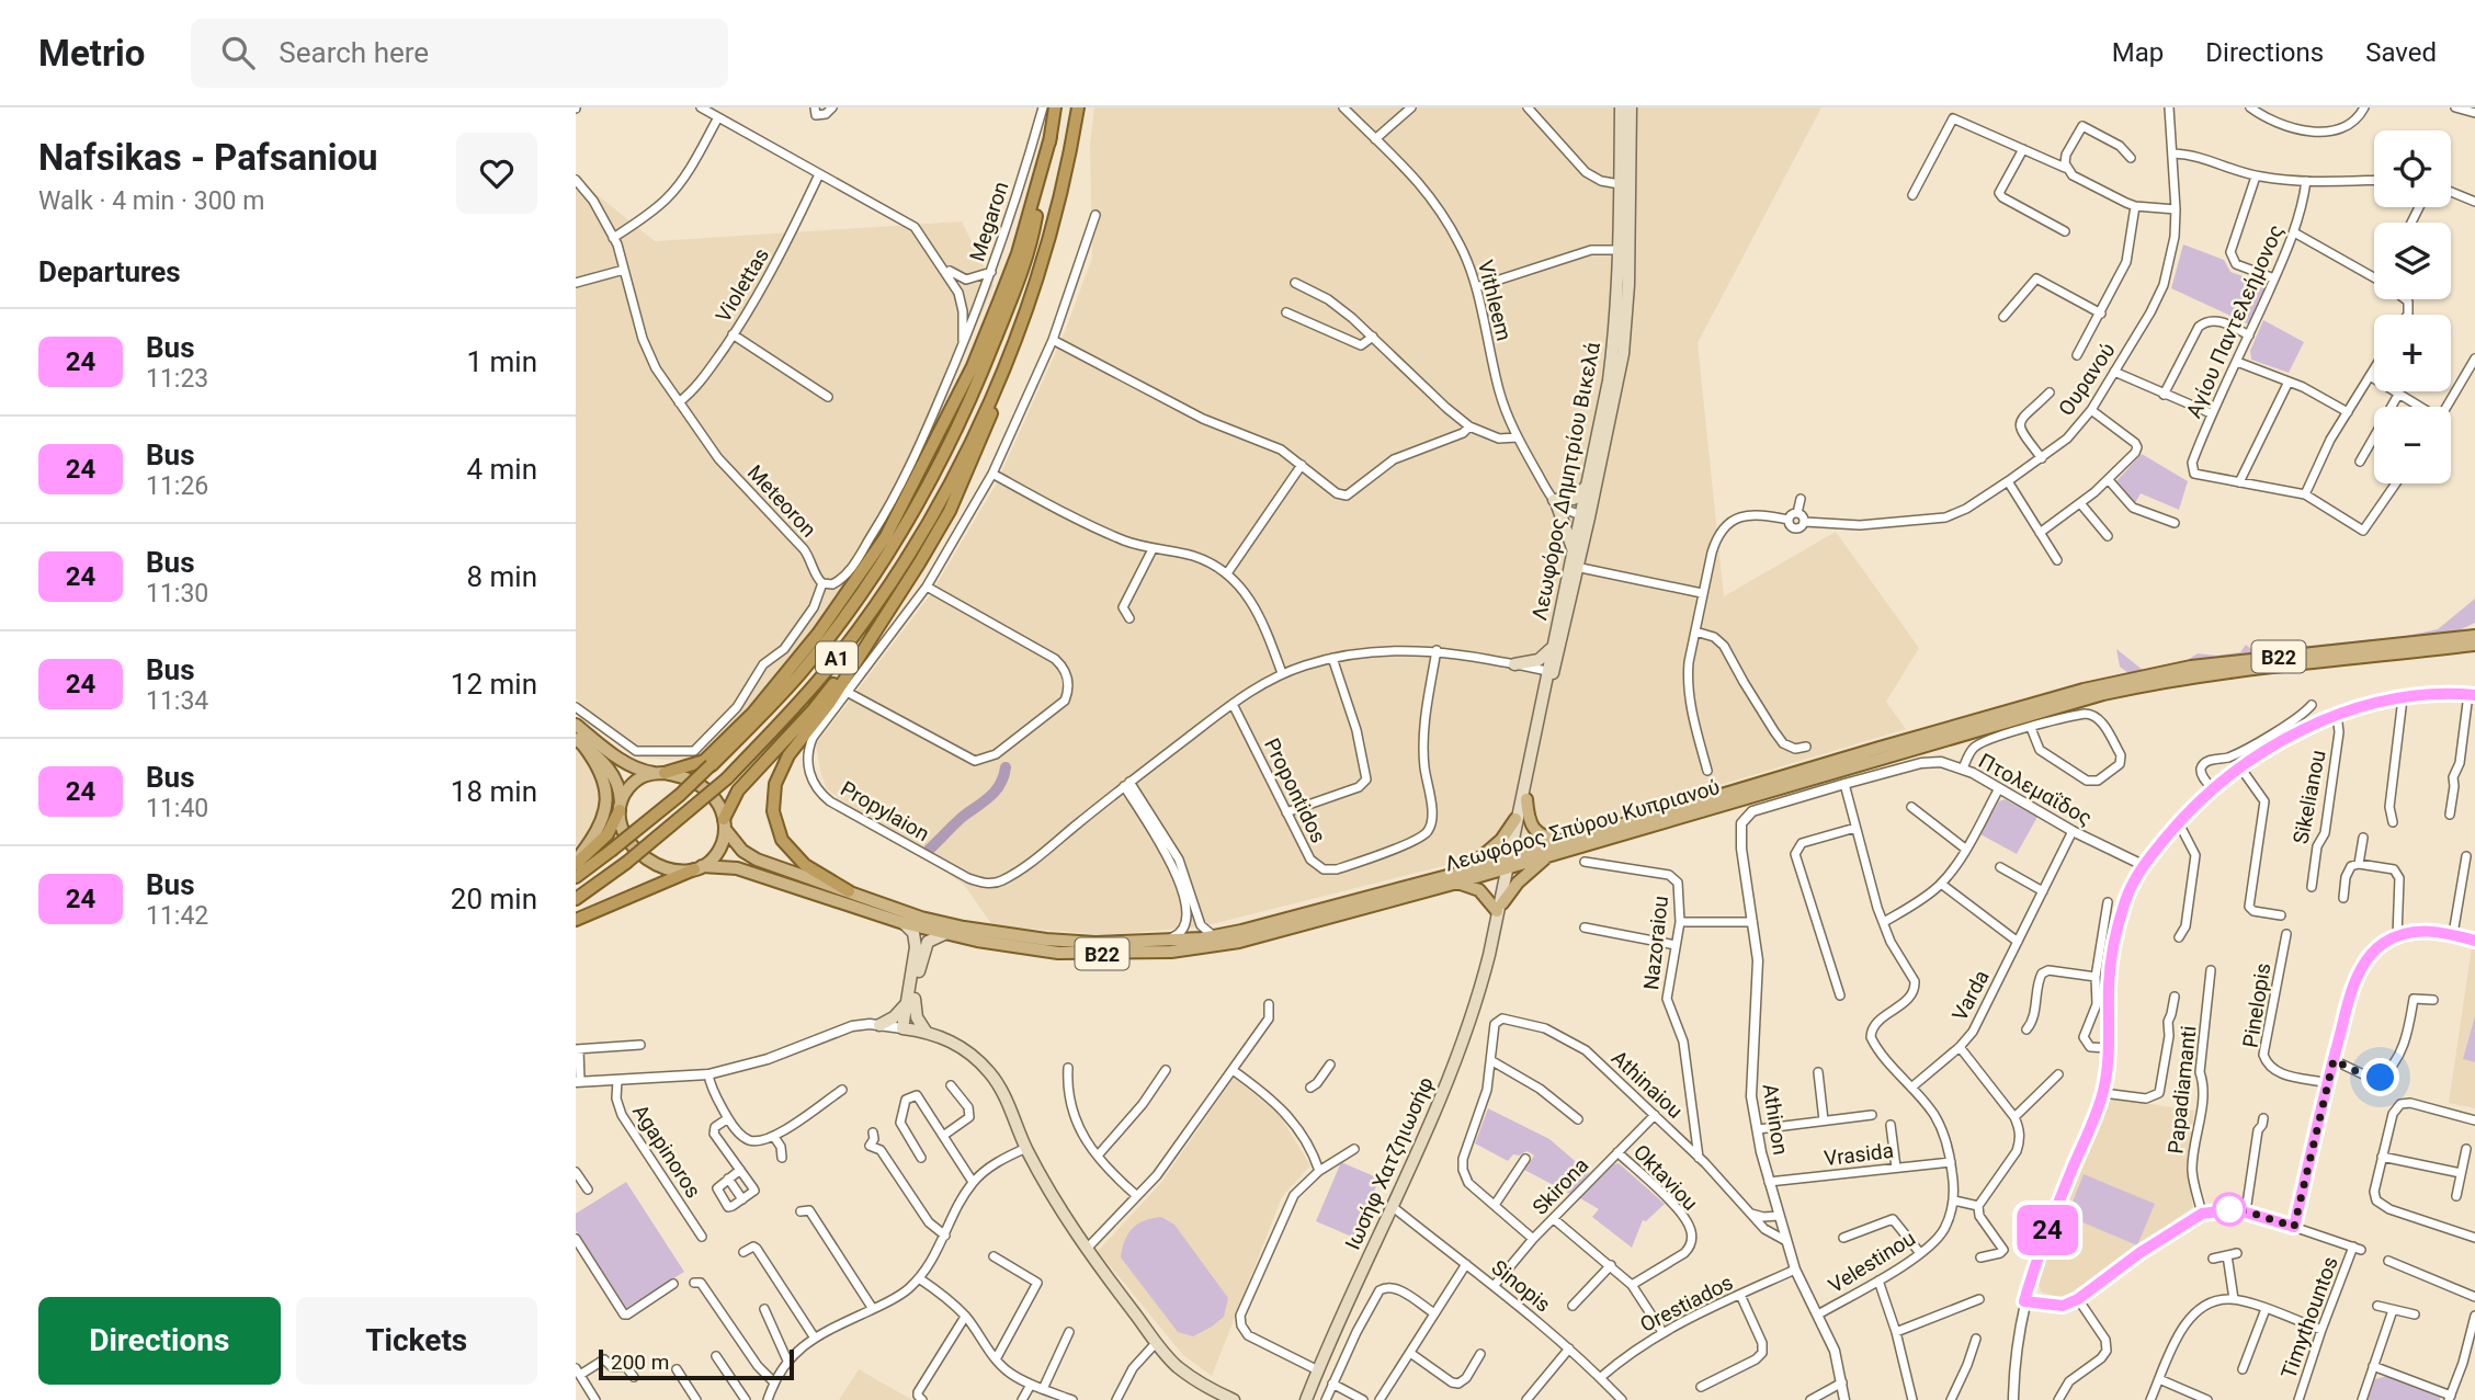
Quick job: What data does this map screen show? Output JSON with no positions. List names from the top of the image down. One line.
{"streets":{"highway":["A1"],"main road":["Λεωφόρος Δημητρίου Βικελά","B22","Λεωφόρος Σπύρου Κυπριανού","Ιωσήφ Χατζηιωσήφ"],"street":["Megaron","Violettas","Vithleem","Αγίου Παντελεήμονος","Ουρανού","Meteoron","Πτολεμαΐδος","Propontidos","Sikelianou","Propylaion","Nazoraiou","Varda","Pinelopis","Athinaiou","Papadiamanti","Athinon","Agapinoros","Vrasida","Oktaviou","Skirona","Velestinou","Sinopis","Orestiados","Timythountos"]},"crossings":[["Megaron","Meteoron"],["Violettas","Meteoron"],["Λεωφόρος Δημητρίου Βικελά","Propylaion"],["Λεωφόρος Δημητρίου Βικελά","Λεωφόρος Σπύρου Κυπριανού"],["Λεωφόρος Δημητρίου Βικελά","Ιωσήφ Χατζηιωσήφ"],["B22","Λεωφόρος Σπύρου Κυπριανού"],["Πτολεμαΐδος","Varda"],["Πτολεμαΐδος","Athinon"],["Propontidos","Propylaion"],["Λεωφόρος Σπύρου Κυπριανού","Ιωσήφ Χατζηιωσήφ"],["Nazoraiou","Athinaiou"],["Varda","Velestinou"],["Athinaiou","Athinon"],["Athinaiou","Skirona"],["Athinon","Vrasida"],["Athinon","Velestinou"],["Athinon","Orestiados"],["Vrasida","Velestinou"],["Ιωσήφ Χατζηιωσήφ","Sinopis"],["Oktaviou","Skirona"],["Skirona","Sinopis"],["Sinopis","Orestiados"]],"lines":["bus line 24"],"scale_bar":"200 m","page":{"header":"Metrio","search":"Search here","nav":["Map","Directions","Saved"],"heading":[["Nafsikas - Pafsaniou","Walk · 4 min · 300 m"],"Departures"],"on_map":"24","map_buttons":["+","−"],"list":[{"mark":"24","name":"Bus","note":"11:23","value":"1 min"},{"mark":"24","name":"Bus","note":"11:26","value":"4 min"},{"mark":"24","name":"Bus","note":"11:30","value":"8 min"},{"mark":"24","name":"Bus","note":"11:34","value":"12 min"},{"mark":"24","name":"Bus","note":"11:40","value":"18 min"},{"mark":"24","name":"Bus","note":"11:42","value":"20 min"}],"buttons":["Directions","Tickets"],"scale":"200 m"}}
